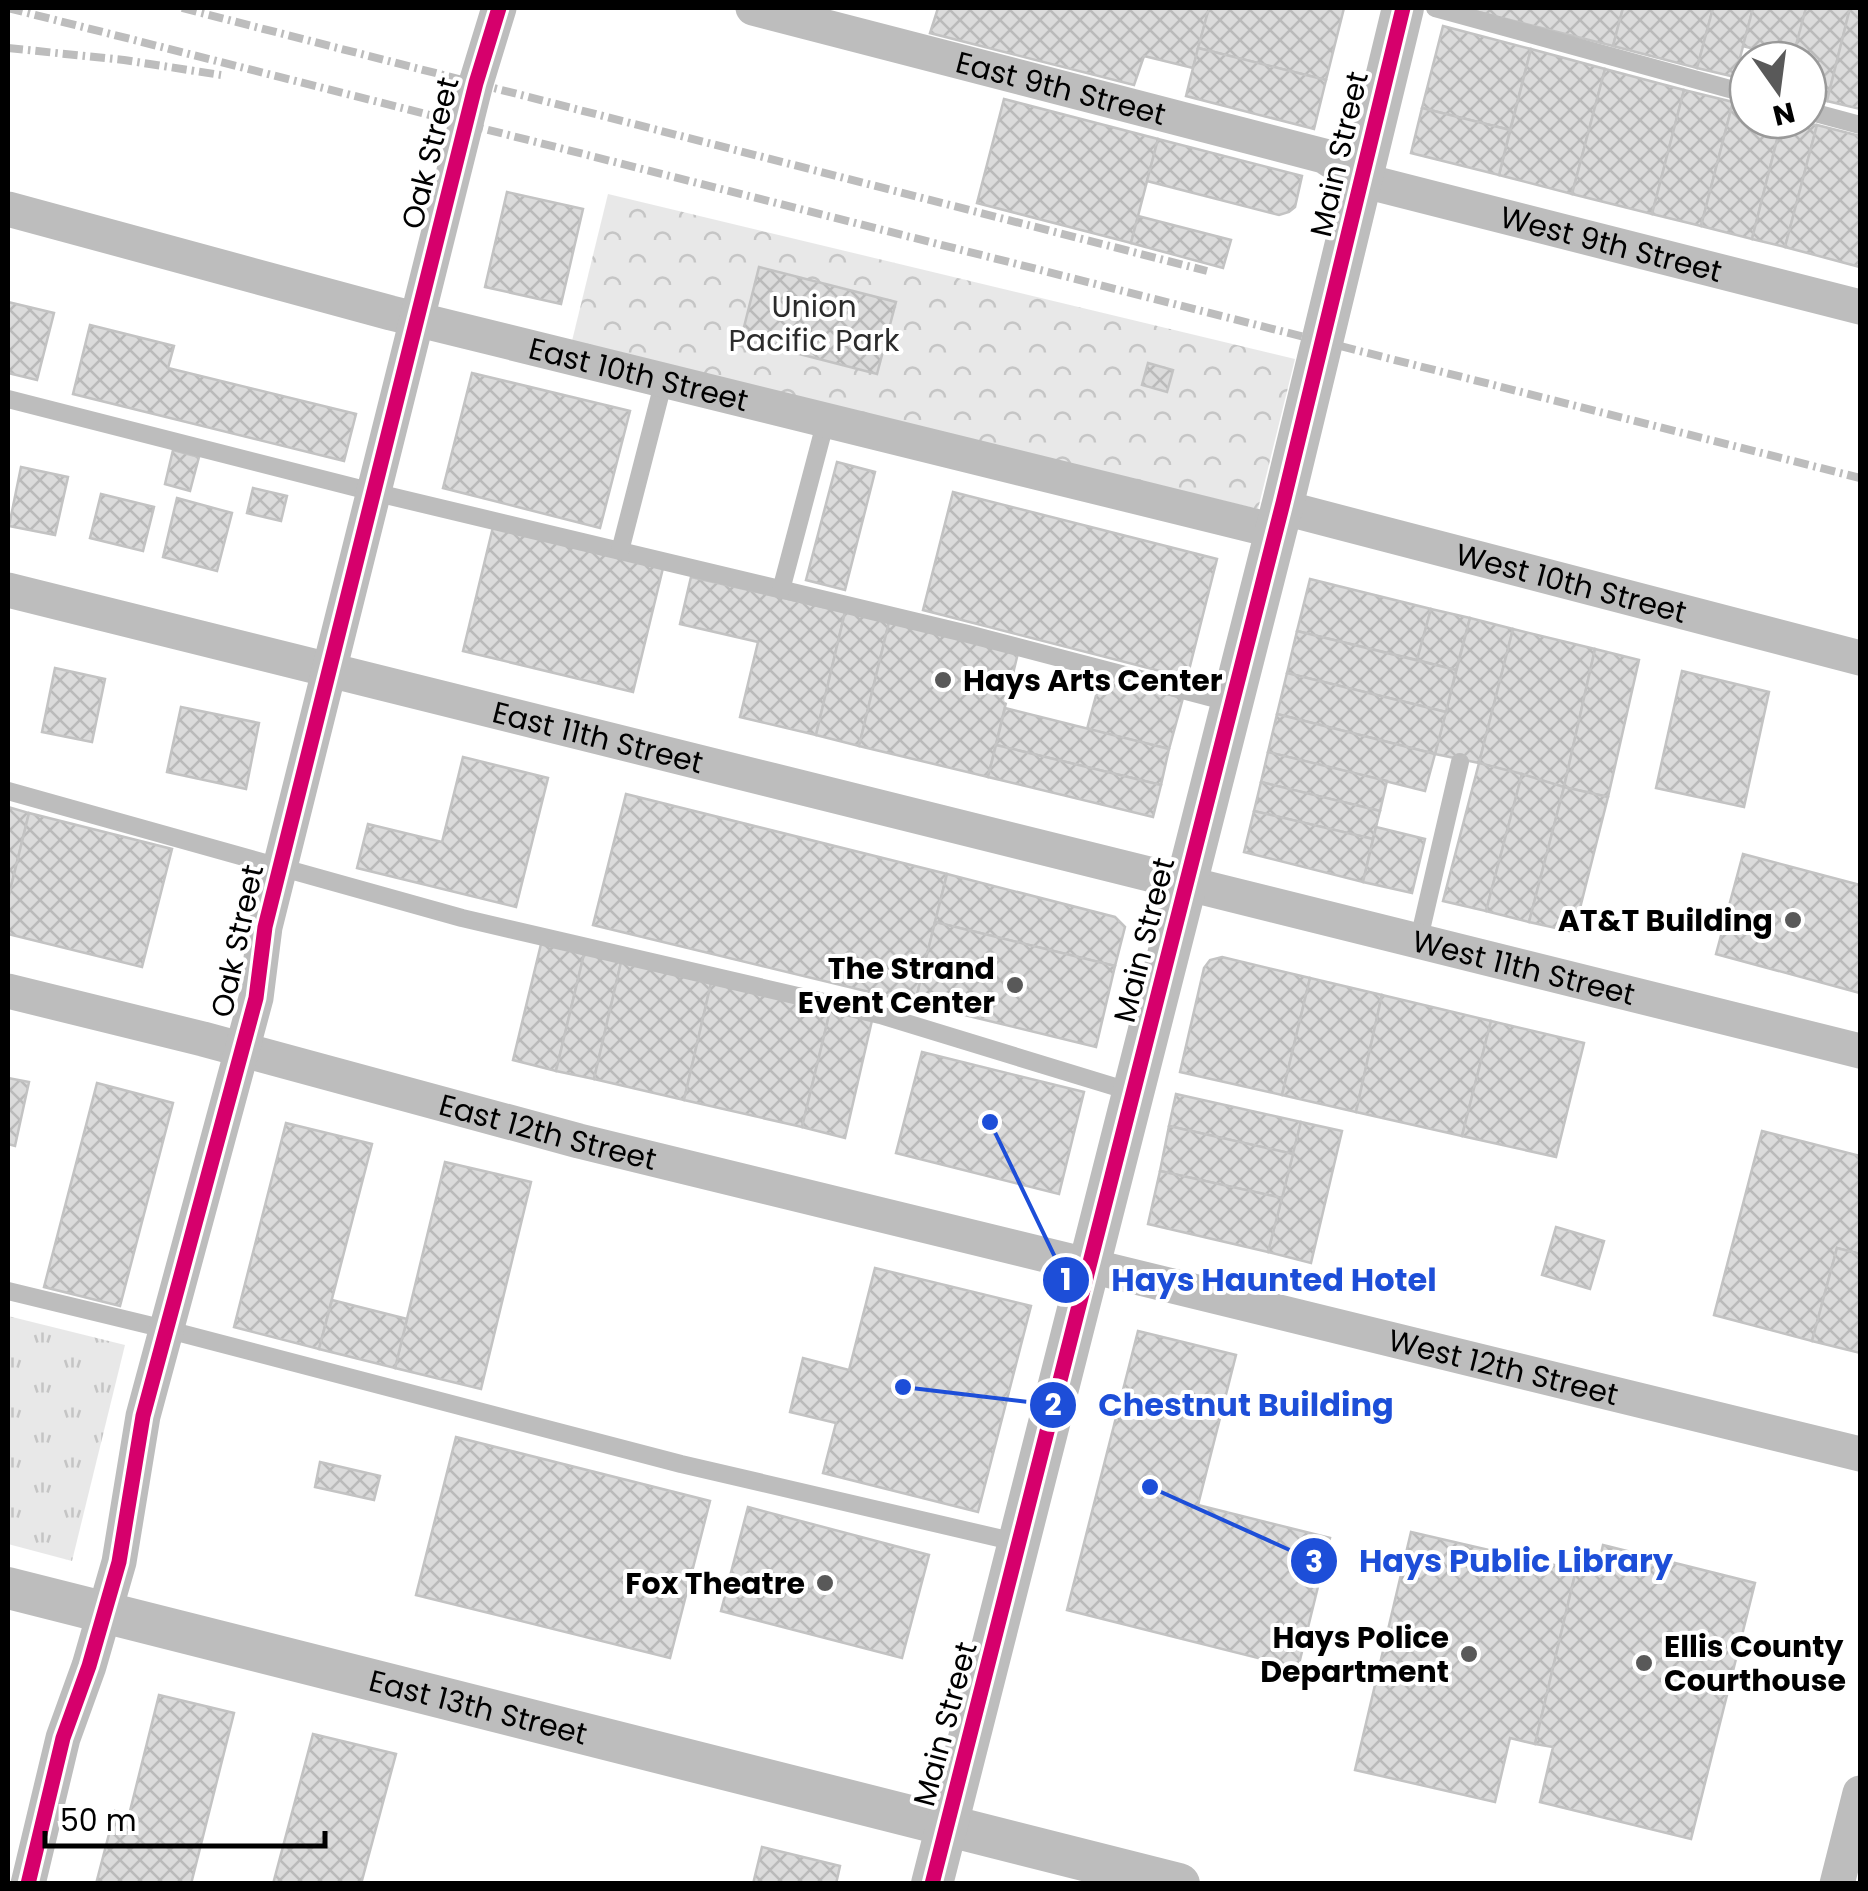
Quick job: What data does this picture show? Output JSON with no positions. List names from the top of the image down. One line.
{"streets":{"street":["East 9th Street","Oak Street","Main Street","West 9th Street","East 10th Street","West 10th Street","East 11th Street","West 11th Street","East 12th Street","West 12th Street","East 13th Street"]},"crossings":[["East 9th Street","Main Street"],["East 9th Street","West 9th Street"],["Oak Street","East 10th Street"],["Oak Street","East 11th Street"],["Oak Street","East 12th Street"],["Oak Street","East 13th Street"],["Main Street","West 9th Street"],["Main Street","East 10th Street"],["Main Street","West 10th Street"],["Main Street","East 11th Street"],["Main Street","West 11th Street"],["Main Street","East 12th Street"],["Main Street","West 12th Street"],["Main Street","East 13th Street"],["East 10th Street","West 10th Street"],["East 11th Street","West 11th Street"],["East 12th Street","West 12th Street"]],"parks":["Union Pacific Park"],"places":["Hays Arts Center","AT&T Building","The Strand Event Center","Hays Haunted Hotel","Chestnut Building","Hays Public Library","Fox Theatre","Hays Police Department","Ellis County Courthouse"],"scale_bar":"50 m","north":"bottom"}
